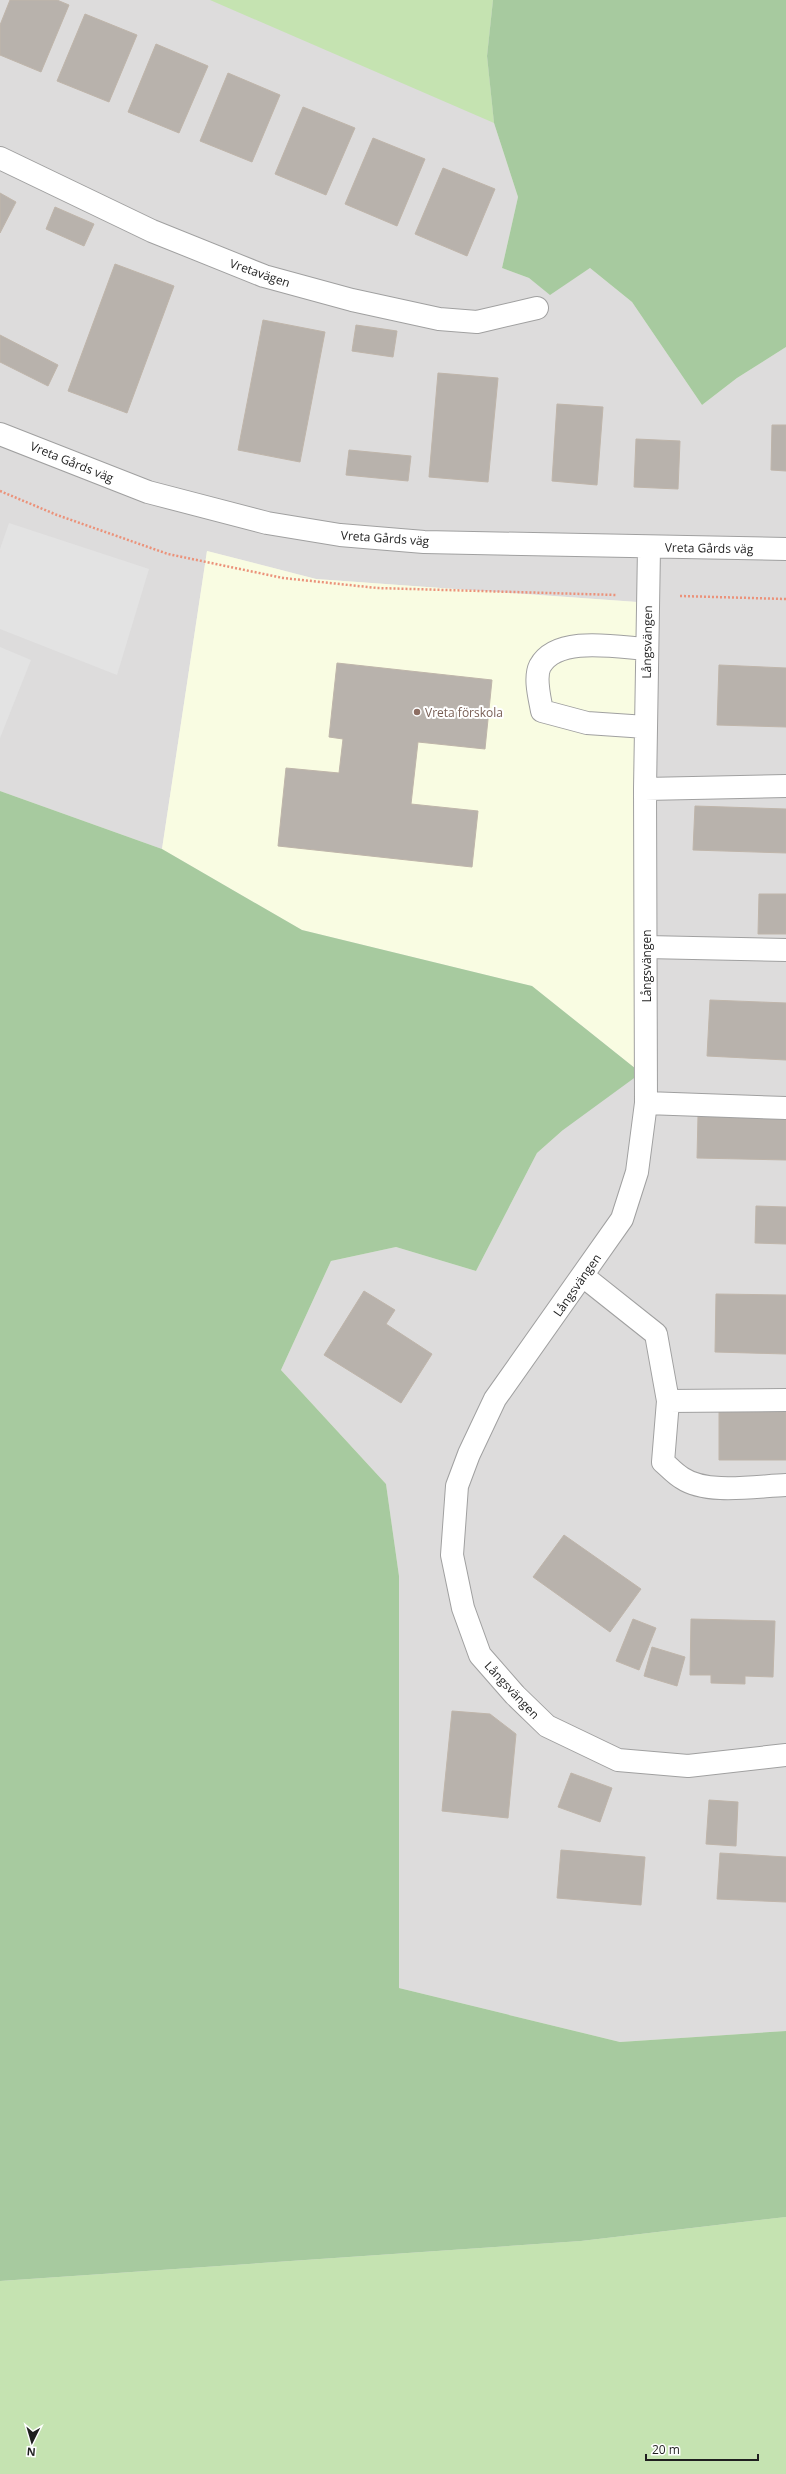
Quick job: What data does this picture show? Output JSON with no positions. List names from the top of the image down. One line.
{"streets":{"street":["Vretavägen","Vreta Gårds väg","Långsvängen"]},"crossings":[["Vreta Gårds väg","Långsvängen"]],"places":["Vreta förskola"],"scale_bar":"20 m","north":"bottom"}
